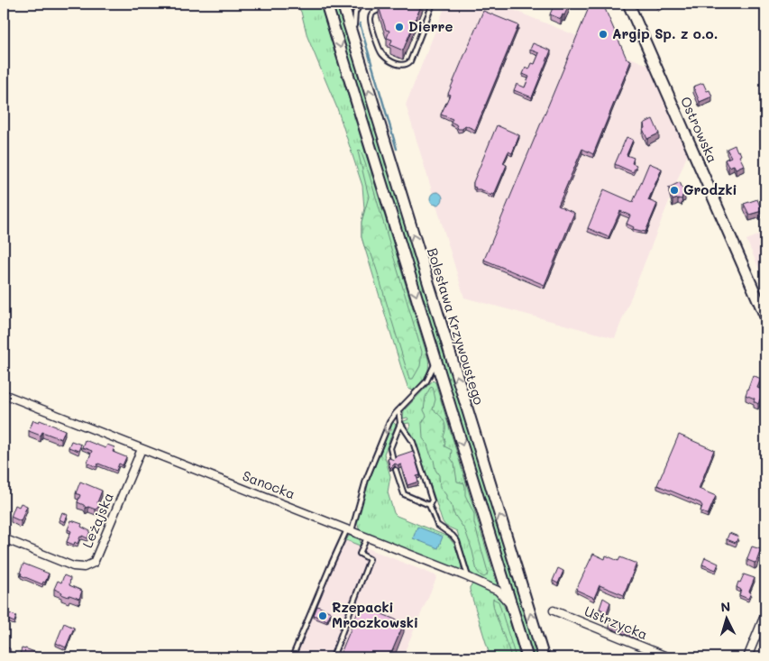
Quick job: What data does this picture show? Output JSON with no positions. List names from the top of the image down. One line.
{"streets":{"main road":["Ostrowska","Bolesława Krzywoustego"],"street":["Sanocka","Leżajska","Ustrzycka"]},"crossings":[["Bolesława Krzywoustego","Sanocka"],["Sanocka","Leżajska"]],"places":["Dierre","Argip Sp. z o.o.","Grodzki","Rzepacki Mroczkowski"],"north":"top"}
